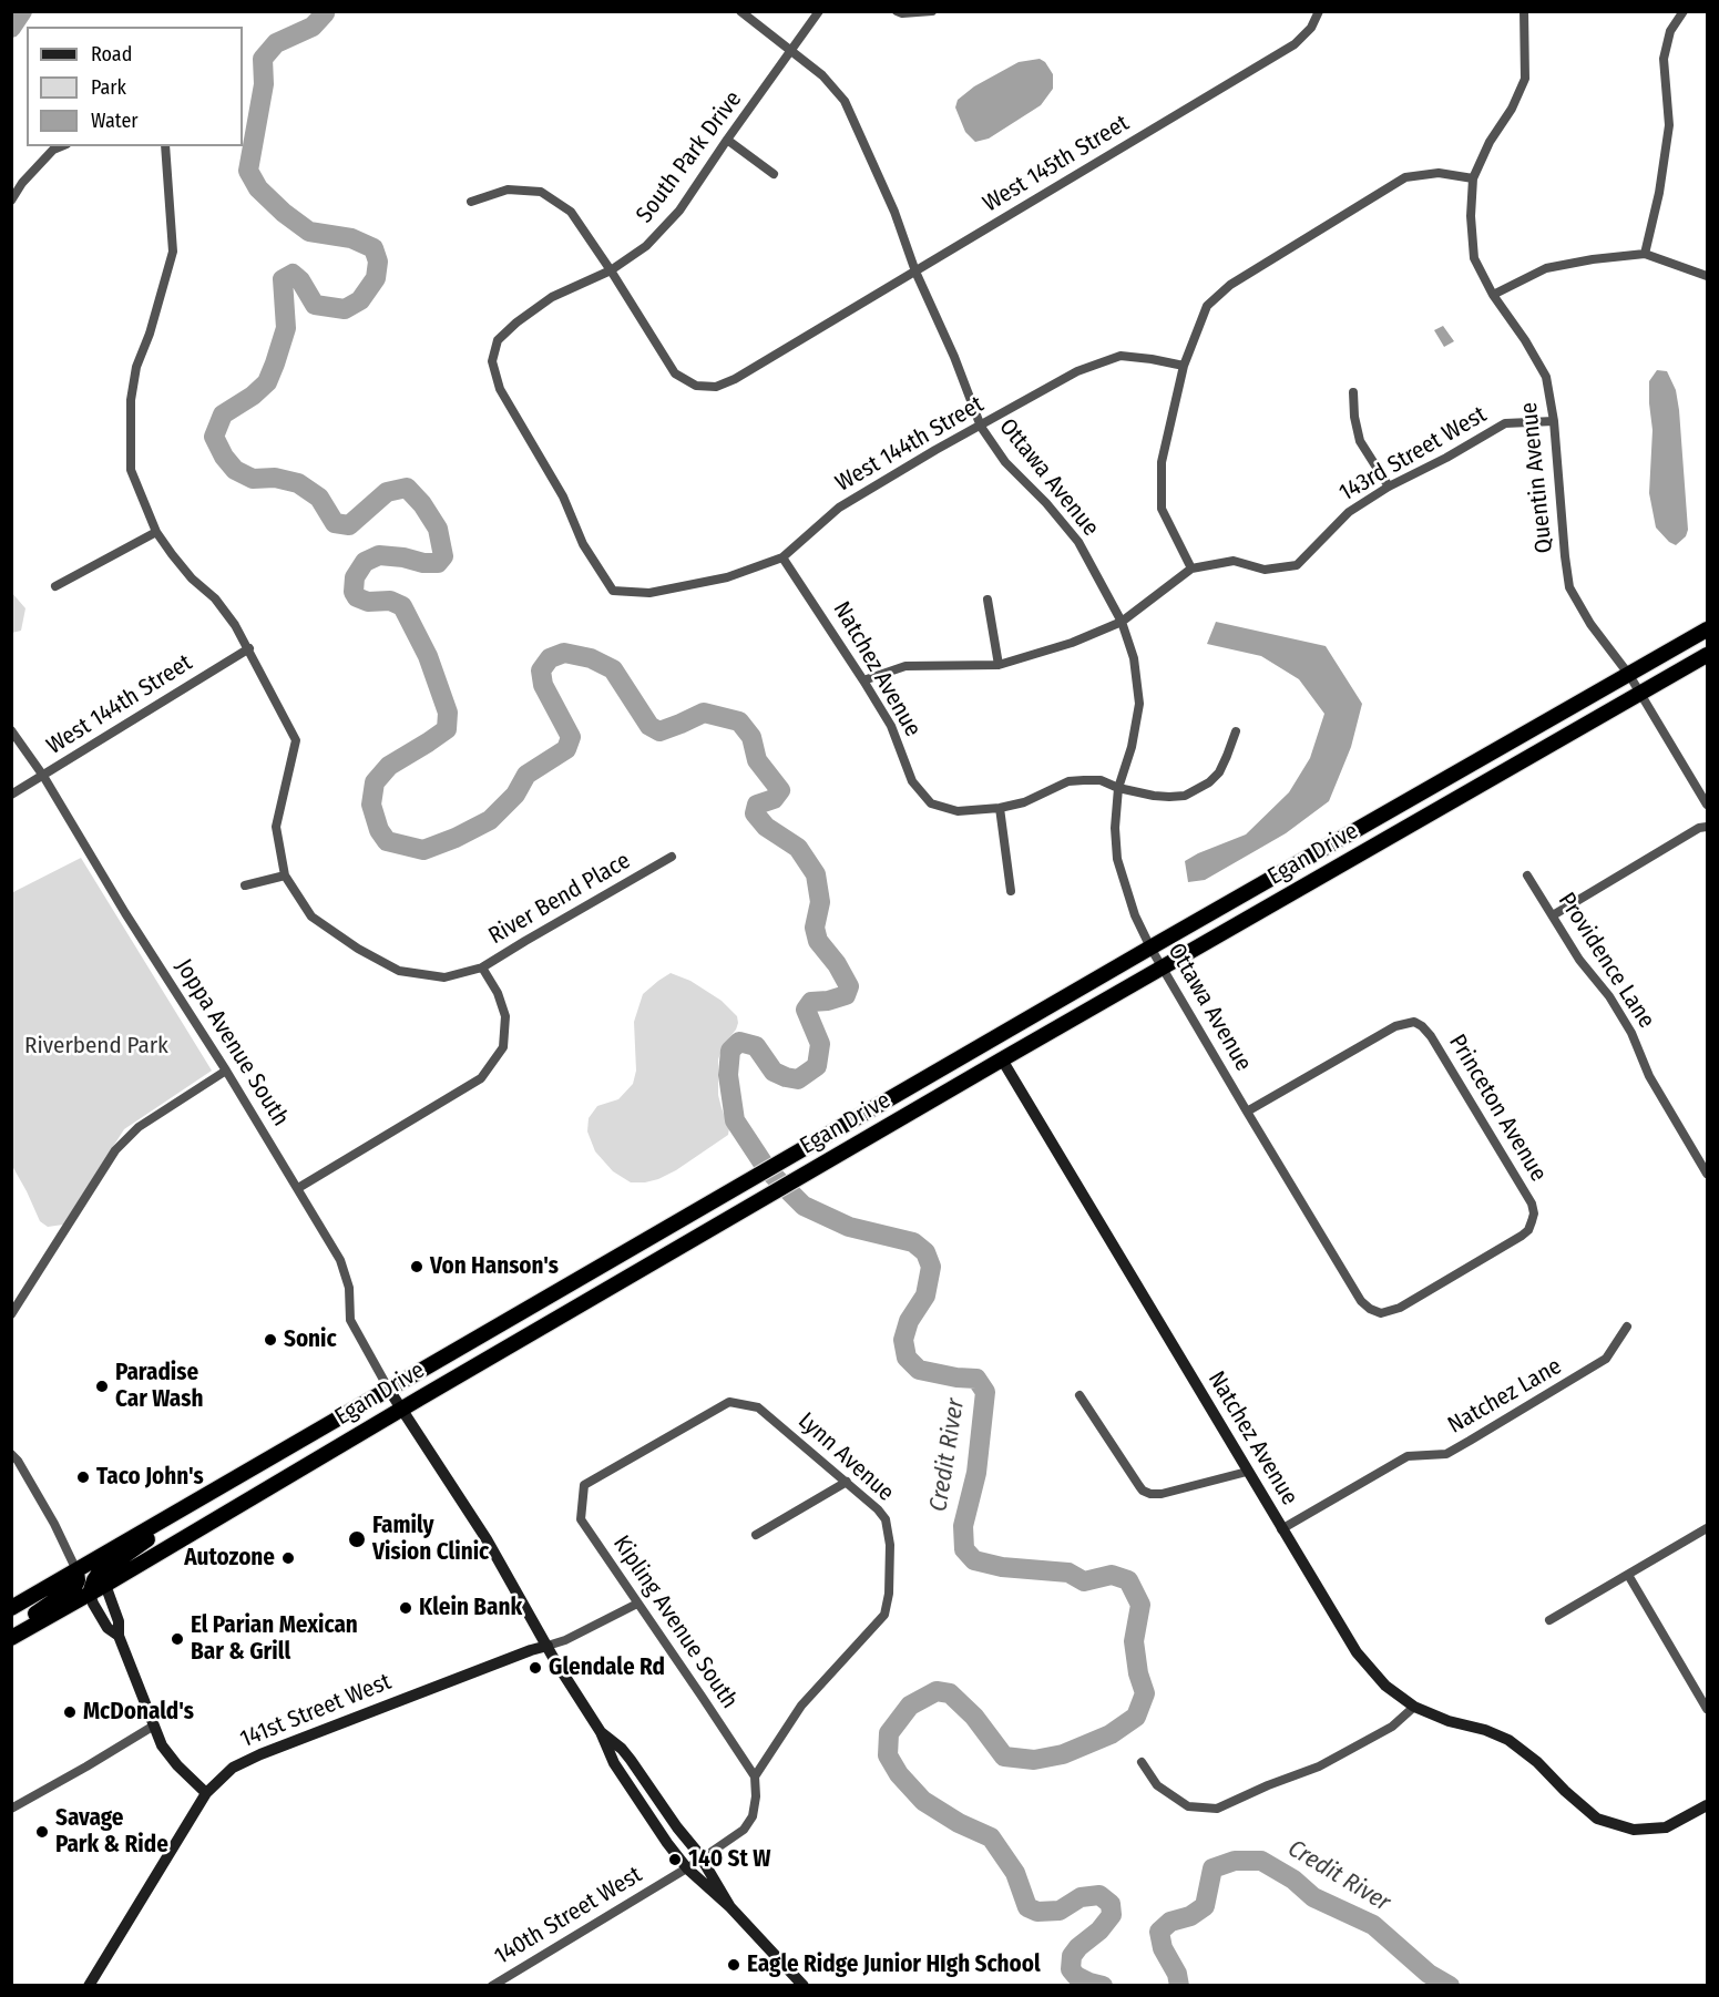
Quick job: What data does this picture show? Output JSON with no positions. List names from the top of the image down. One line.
{"streets":{"highway":["Egan Drive"],"street":["South Park Drive","West 145th Street","West 144th Street","143rd Street West","Ottawa Avenue","Quentin Avenue","Natchez Avenue","River Bend Place","Providence Lane","Joppa Avenue South","Princeton Avenue","Natchez Lane","Lynn Avenue","Kipling Avenue South","141st Street West","140th Street West"]},"crossings":[["South Park Drive","West 145th Street"],["South Park Drive","West 144th Street"],["South Park Drive","Ottawa Avenue"],["West 145th Street","Ottawa Avenue"],["West 144th Street","Ottawa Avenue"],["West 144th Street","Natchez Avenue"],["West 144th Street","Joppa Avenue South"],["143rd Street West","Ottawa Avenue"],["143rd Street West","Quentin Avenue"],["143rd Street West","Natchez Avenue"],["Ottawa Avenue","Egan Drive"],["Ottawa Avenue","Princeton Avenue"],["Quentin Avenue","Egan Drive"],["Natchez Avenue","Egan Drive"],["Natchez Avenue","Natchez Lane"],["Egan Drive","Joppa Avenue South"],["River Bend Place","Joppa Avenue South"],["Lynn Avenue","Kipling Avenue South"],["Lynn Avenue","140th Street West"],["Kipling Avenue South","140th Street West"]],"water":["Credit River"],"parks":["Riverbend Park"],"places":["Von Hanson's","Sonic","Paradise Car Wash","Taco John's","Family Vision Clinic","Autozone","Klein Bank","El Parian Mexican Bar & Grill","Glendale Rd","McDonald's","Savage Park & Ride","140 St W","Eagle Ridge Junior HIgh School"],"legend":["Road","Park","Water"]}
